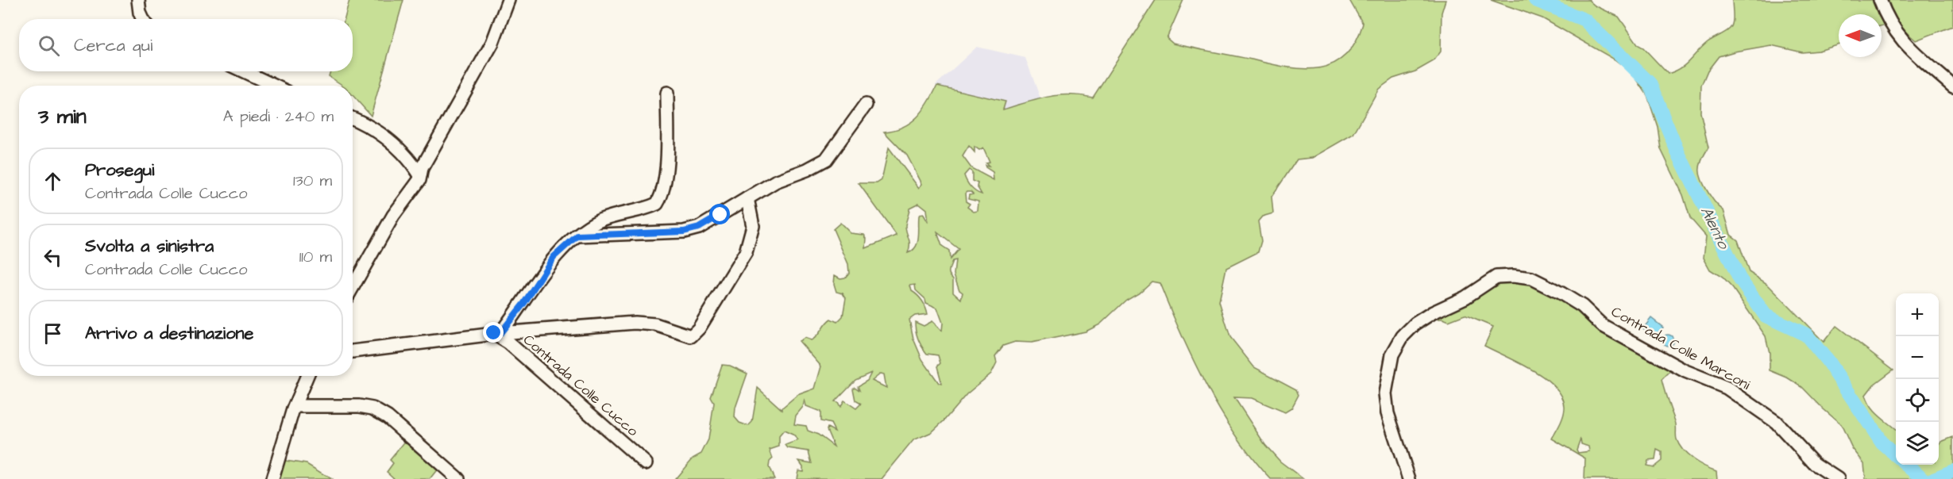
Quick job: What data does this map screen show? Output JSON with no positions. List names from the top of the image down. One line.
{"streets":{"street":["Contrada Colle Marconi","Contrada Colle Cucco"]},"water":["Alento"],"north":"left","page":{"search":"Cerca qui","heading":["3 min","A piedi · 240 m"],"list":[["Prosegui","Contrada Colle Cucco","130 m"],["Svolta a sinistra","Contrada Colle Cucco","110 m"],"Arrivo a destinazione"],"map_buttons":["+","−"]}}
